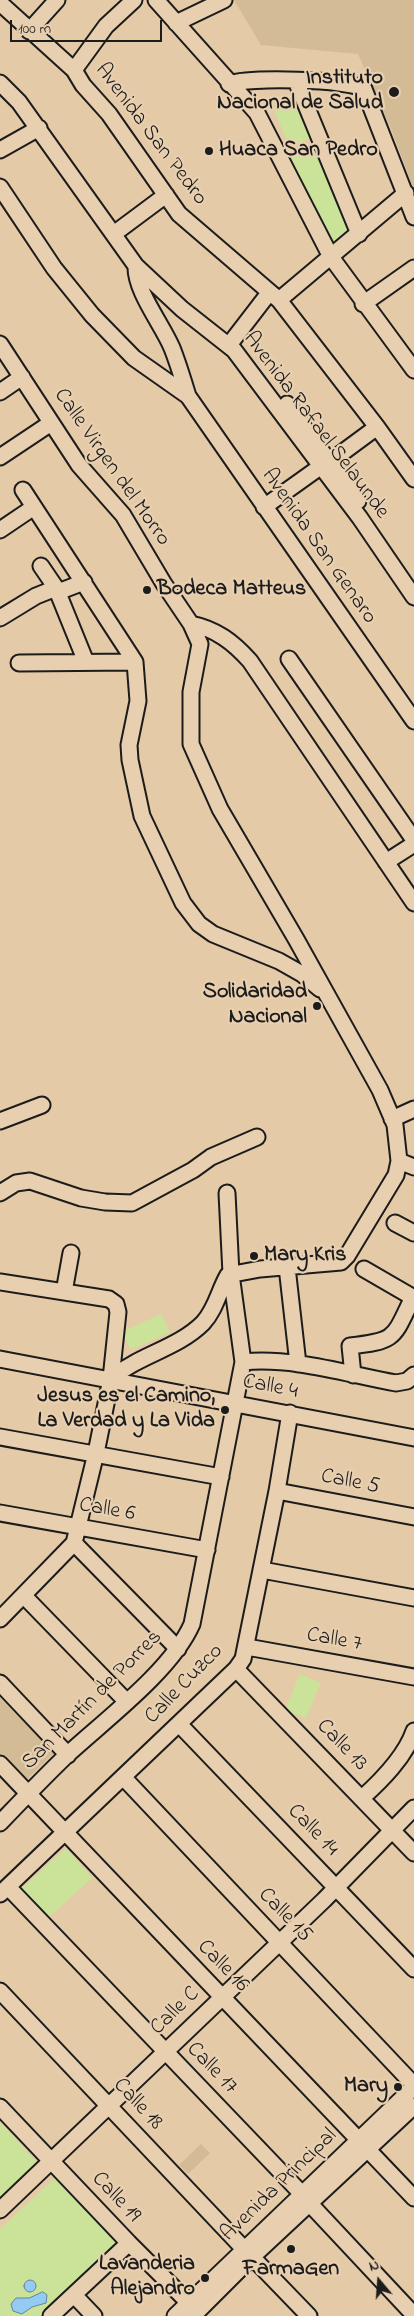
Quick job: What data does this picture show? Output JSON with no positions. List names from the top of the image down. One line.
{"streets":{"street":["Avenida San Pedro","Avenida Rafael Selaunde","Calle Virgen del Morro","Avenida San Genaro","Calle 4","Calle 5","Calle 6","Calle 7","Calle Cuzco","San Martín de Porres","Calle 13","Calle 14","Calle 15","Calle 16","Calle C","Calle 17","Calle 18","Avenida Principal","Calle 19"]},"crossings":[["Calle 4","Calle Cuzco"],["Calle 4","San Martín de Porres"],["Calle 5","Calle Cuzco"],["Calle 6","San Martín de Porres"],["Calle 7","Calle Cuzco"],["Calle Cuzco","Calle 13"],["Calle Cuzco","Calle 14"],["Calle Cuzco","Calle 15"],["Calle Cuzco","Calle 16"],["Calle Cuzco","Calle 17"],["San Martín de Porres","Calle 16"],["Calle 13","Calle C"],["Calle 14","Calle C"],["Calle 15","Calle C"],["Calle 15","Avenida Principal"],["Calle 16","Calle C"],["Calle 16","Avenida Principal"],["Calle C","Calle 17"],["Calle C","Calle 18"],["Calle C","Calle 19"],["Calle 17","Avenida Principal"],["Calle 18","Avenida Principal"],["Avenida Principal","Calle 19"]],"places":["Instituto Nacional de Salud","Huaca San Pedro","Bodeca Matteus","Solidaridad Nacional","Mary Kris","Jesus es el Camino, La Verdad y La Vida","Mary","FarmaGen","Lavanderia Alejandro"],"scale_bar":"100 m","north":"top"}
